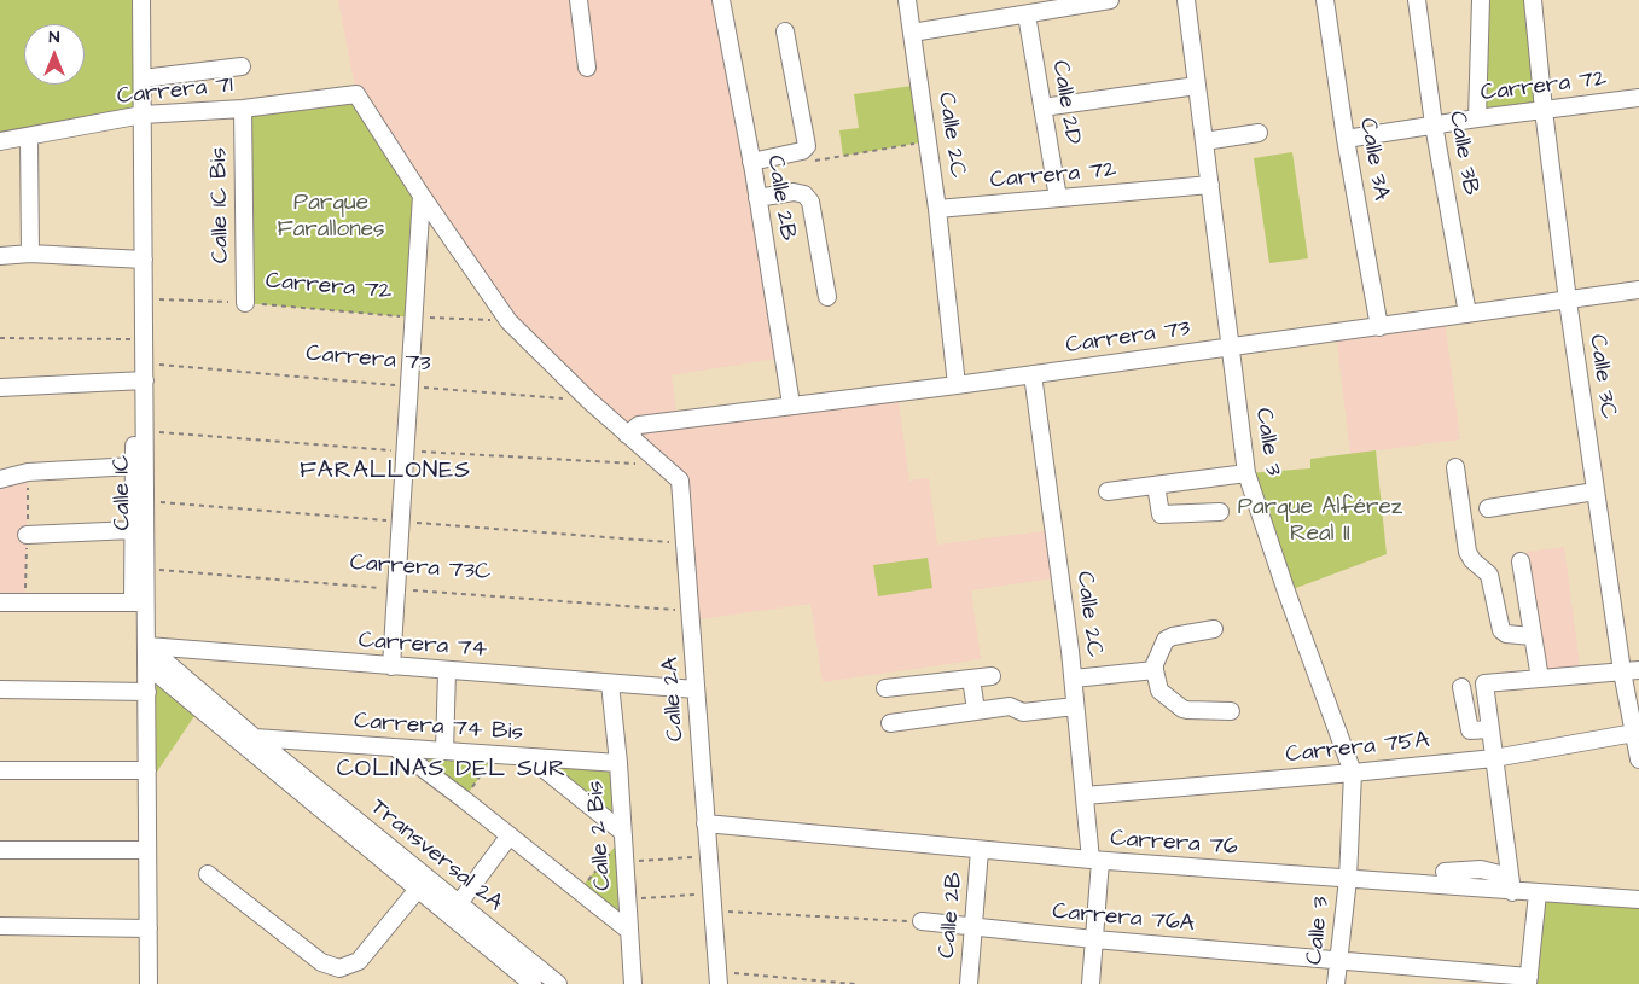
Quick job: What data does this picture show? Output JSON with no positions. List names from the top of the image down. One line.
{"streets":{"street":["Carrera 72","Carrera 71","Calle 2D","Calle 2C","Calle 3B","Calle 3A","Calle 2B","Calle 1C Bis","Carrera 73","Calle 3C","Calle 3","Calle 1C","Carrera 74","Calle 2A","Carrera 74 Bis","Carrera 75A","Calle 2 Bis","Carrera 76","Transversal 2A","Carrera 76A"],"path":["Carrera 73C"]},"crossings":[["Carrera 72","Calle 2D"],["Carrera 72","Calle 2C"],["Carrera 72","Calle 3B"],["Carrera 72","Calle 3A"],["Carrera 72","Calle 1C Bis"],["Carrera 72","Calle 3C"],["Carrera 72","Calle 3"],["Carrera 72","Calle 1C"],["Carrera 72","Calle 2A"],["Carrera 71","Calle 1C Bis"],["Carrera 71","Calle 1C"],["Carrera 71","Calle 2A"],["Calle 2C","Carrera 73"],["Calle 2C","Carrera 75A"],["Calle 2C","Carrera 76"],["Calle 2C","Carrera 76A"],["Calle 3B","Carrera 73"],["Calle 3A","Carrera 73"],["Calle 2B","Carrera 73"],["Calle 2B","Carrera 76"],["Calle 2B","Carrera 76A"],["Carrera 73","Calle 3C"],["Carrera 73","Calle 3"],["Carrera 73","Calle 1C"],["Carrera 73","Calle 2A"],["Calle 3C","Carrera 75A"],["Calle 3","Carrera 75A"],["Calle 3","Carrera 76"],["Calle 3","Carrera 76A"],["Calle 1C","Carrera 73C"],["Calle 1C","Carrera 74"],["Calle 1C","Transversal 2A"],["Carrera 73C","Calle 2A"],["Carrera 74","Calle 2A"],["Carrera 74","Calle 2 Bis"],["Carrera 74","Transversal 2A"],["Calle 2A","Carrera 76"],["Carrera 74 Bis","Calle 2 Bis"],["Carrera 74 Bis","Transversal 2A"]],"districts":["FARALLONES","COLINAS DEL SUR"],"parks":["Parque Farallones","Parque Alférez Real II"],"north":"top"}
